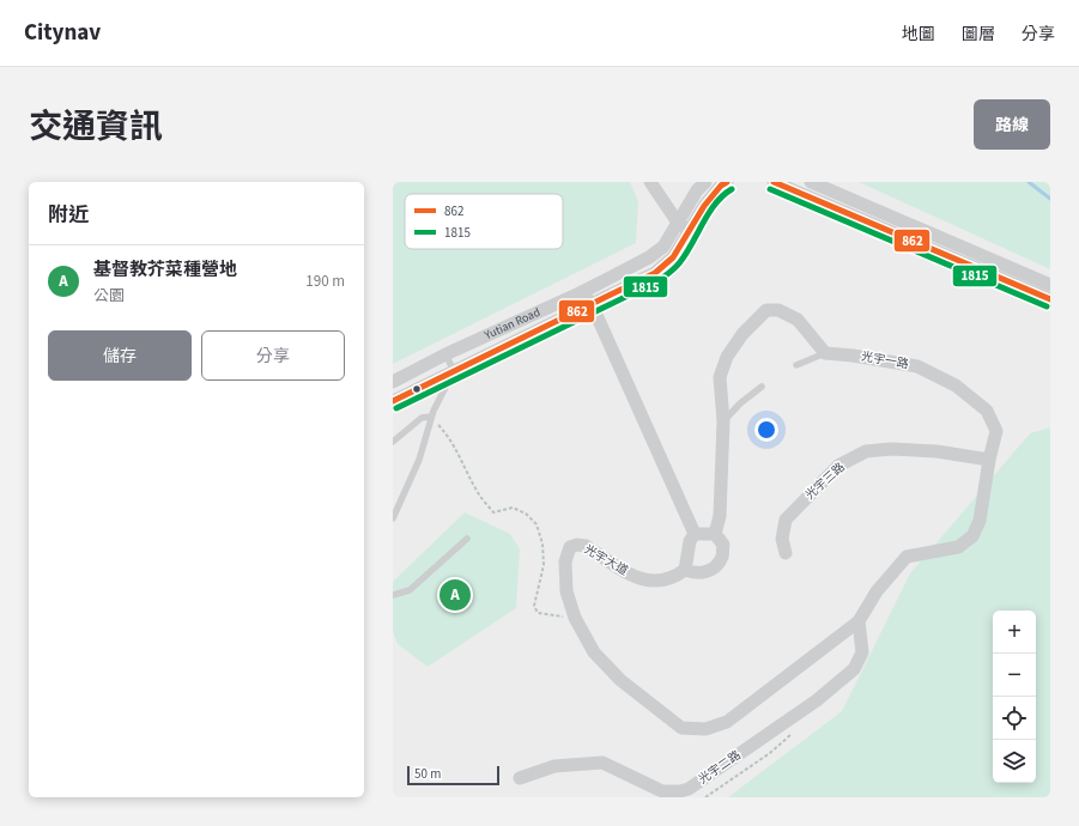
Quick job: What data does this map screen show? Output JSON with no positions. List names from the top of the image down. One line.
{"streets":{"street":["Yutian Road","光宇一路","光宇三路","光宇大道","光宇二路"]},"crossings":[["光宇一路","光宇三路"],["光宇一路","光宇大道"],["光宇一路","光宇二路"],["光宇大道","光宇二路"]],"lines":["transit line 862","transit line 1815"],"legend":["862","1815"],"scale_bar":"50 m","page":{"header":"Citynav","nav":["地圖","圖層","分享"],"title":"交通資訊","buttons":["路線",["儲存","分享"]],"heading":"附近","list":[{"mark":"A","name":"基督教芥菜種營地","note":"公園","value":"190 m"}],"pins":"A","map_buttons":["+","−"],"scale":"50 m"}}
